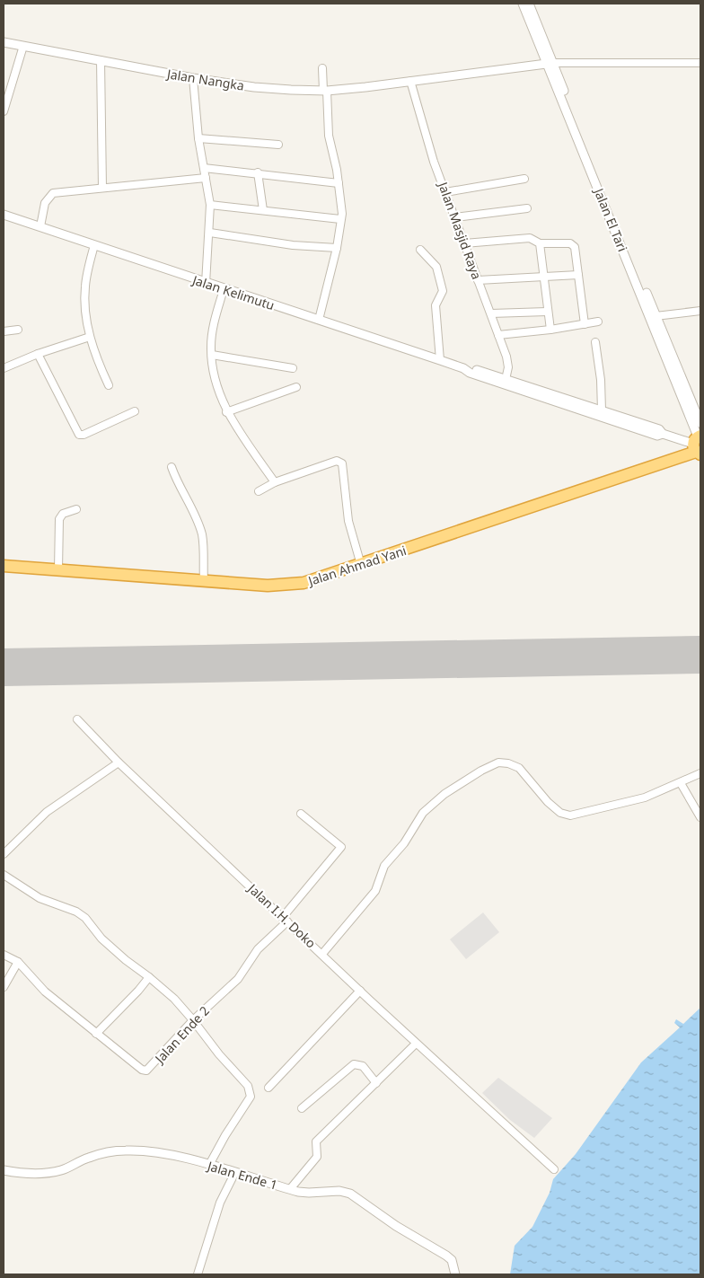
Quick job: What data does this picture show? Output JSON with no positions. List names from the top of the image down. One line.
{"streets":{"highway":["Jalan Ahmad Yani"],"street":["Jalan Nangka","Jalan El Tari","Jalan Masjid Raya","Jalan Kelimutu","Jalan I.H. Doko","Jalan Ende 2","Jalan Ende 1"]},"crossings":[["Jalan Nangka","Jalan El Tari"],["Jalan Nangka","Jalan Masjid Raya"],["Jalan El Tari","Jalan Ahmad Yani"],["Jalan Masjid Raya","Jalan Kelimutu"],["Jalan I.H. Doko","Jalan Ende 2"]]}
